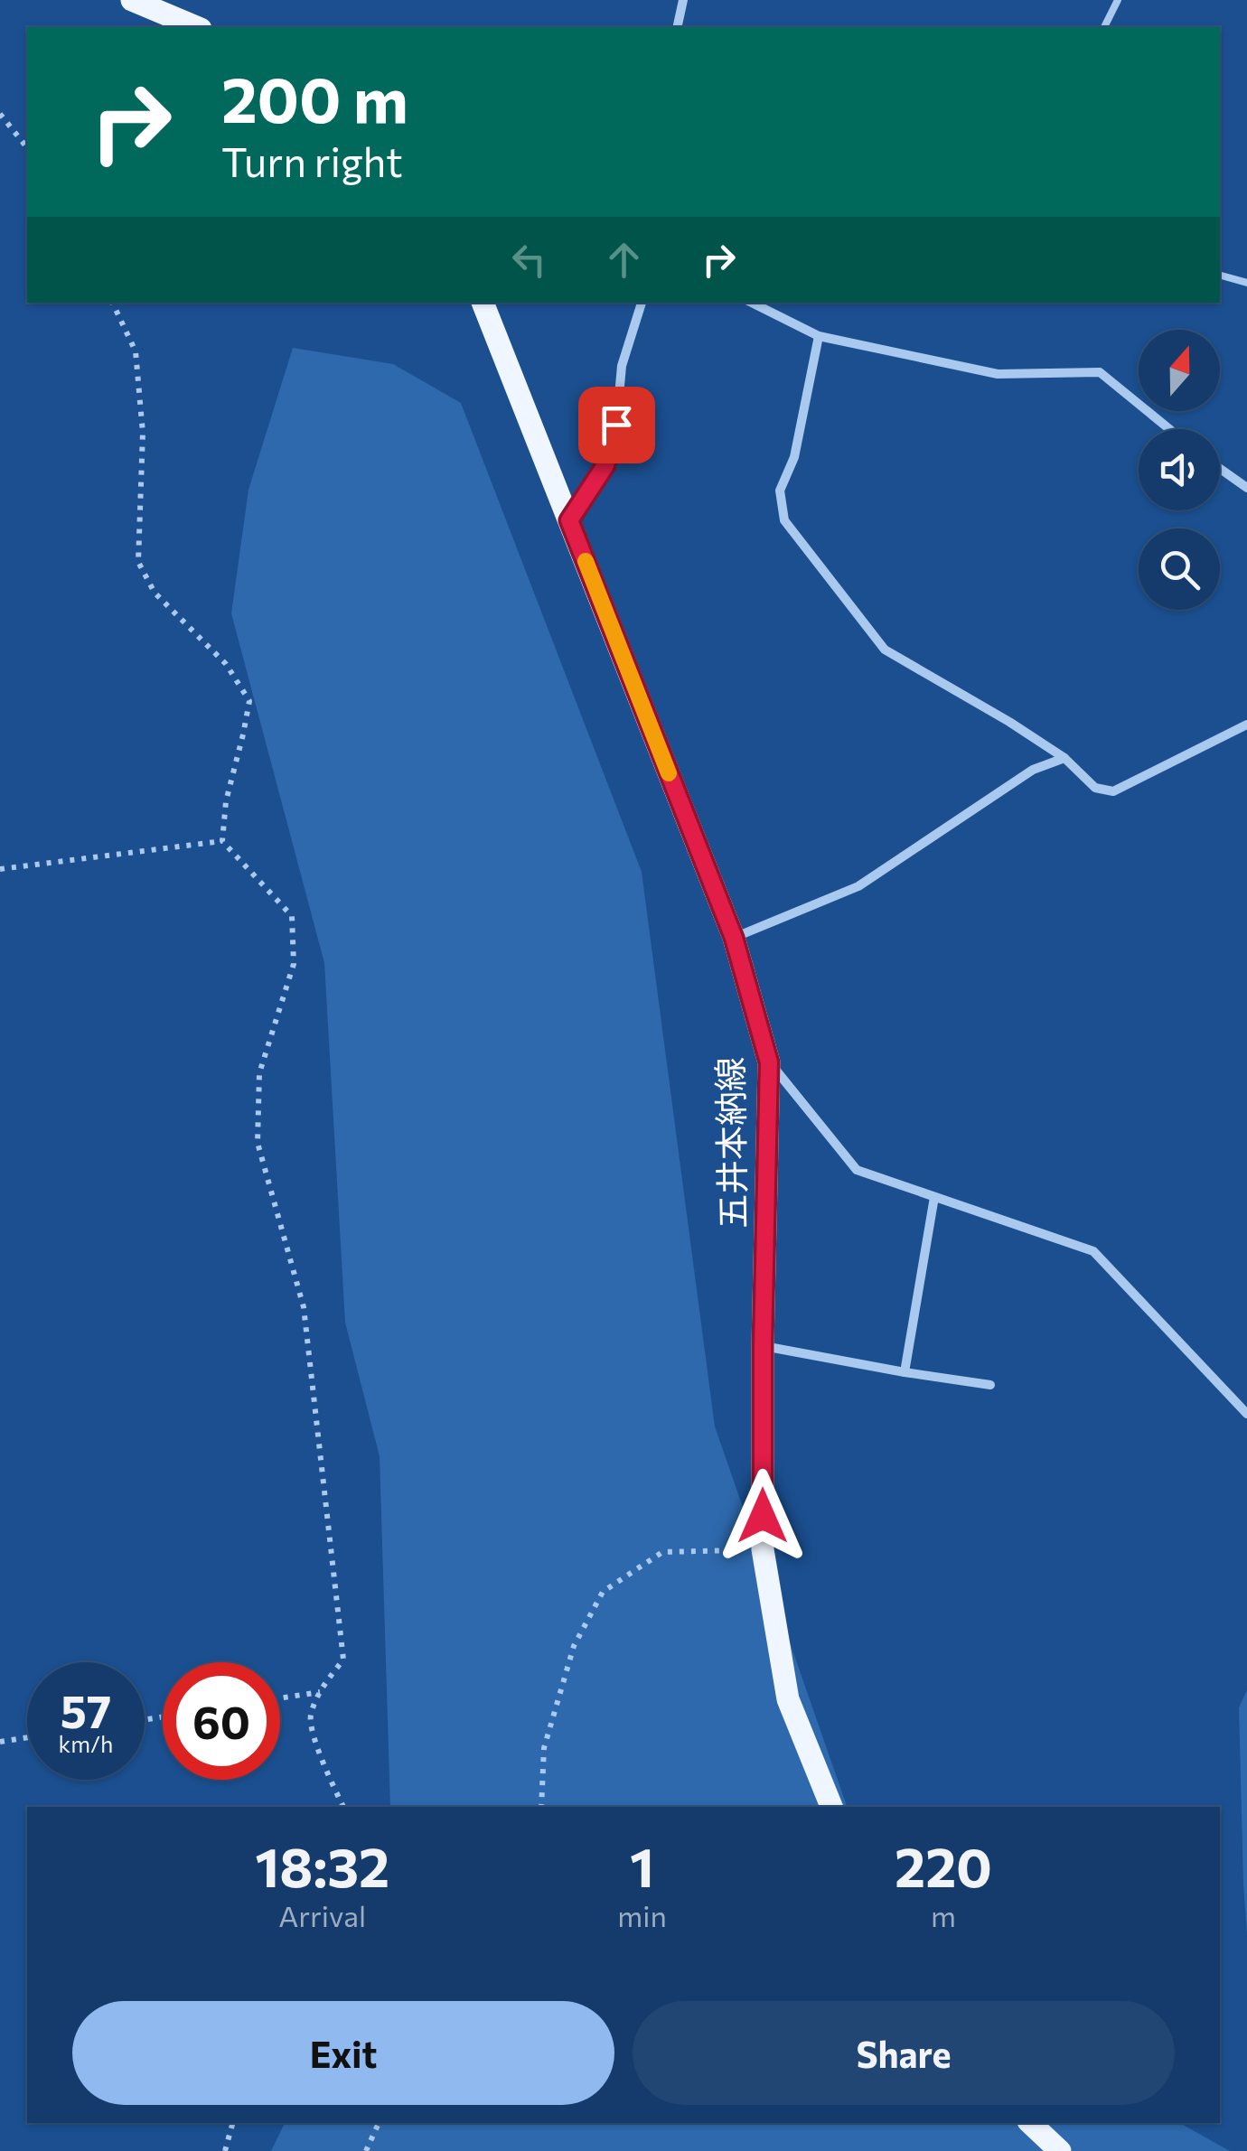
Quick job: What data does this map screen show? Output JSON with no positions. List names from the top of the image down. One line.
{"streets":{"main road":["五井本納線"]},"north":"top","page":{"turn":["200 m","Turn right"],"speed":"57 km/h","limit":"60","eta":["18:32","Arrival","1","min","220","m"],"buttons":["Exit","Share"]}}
